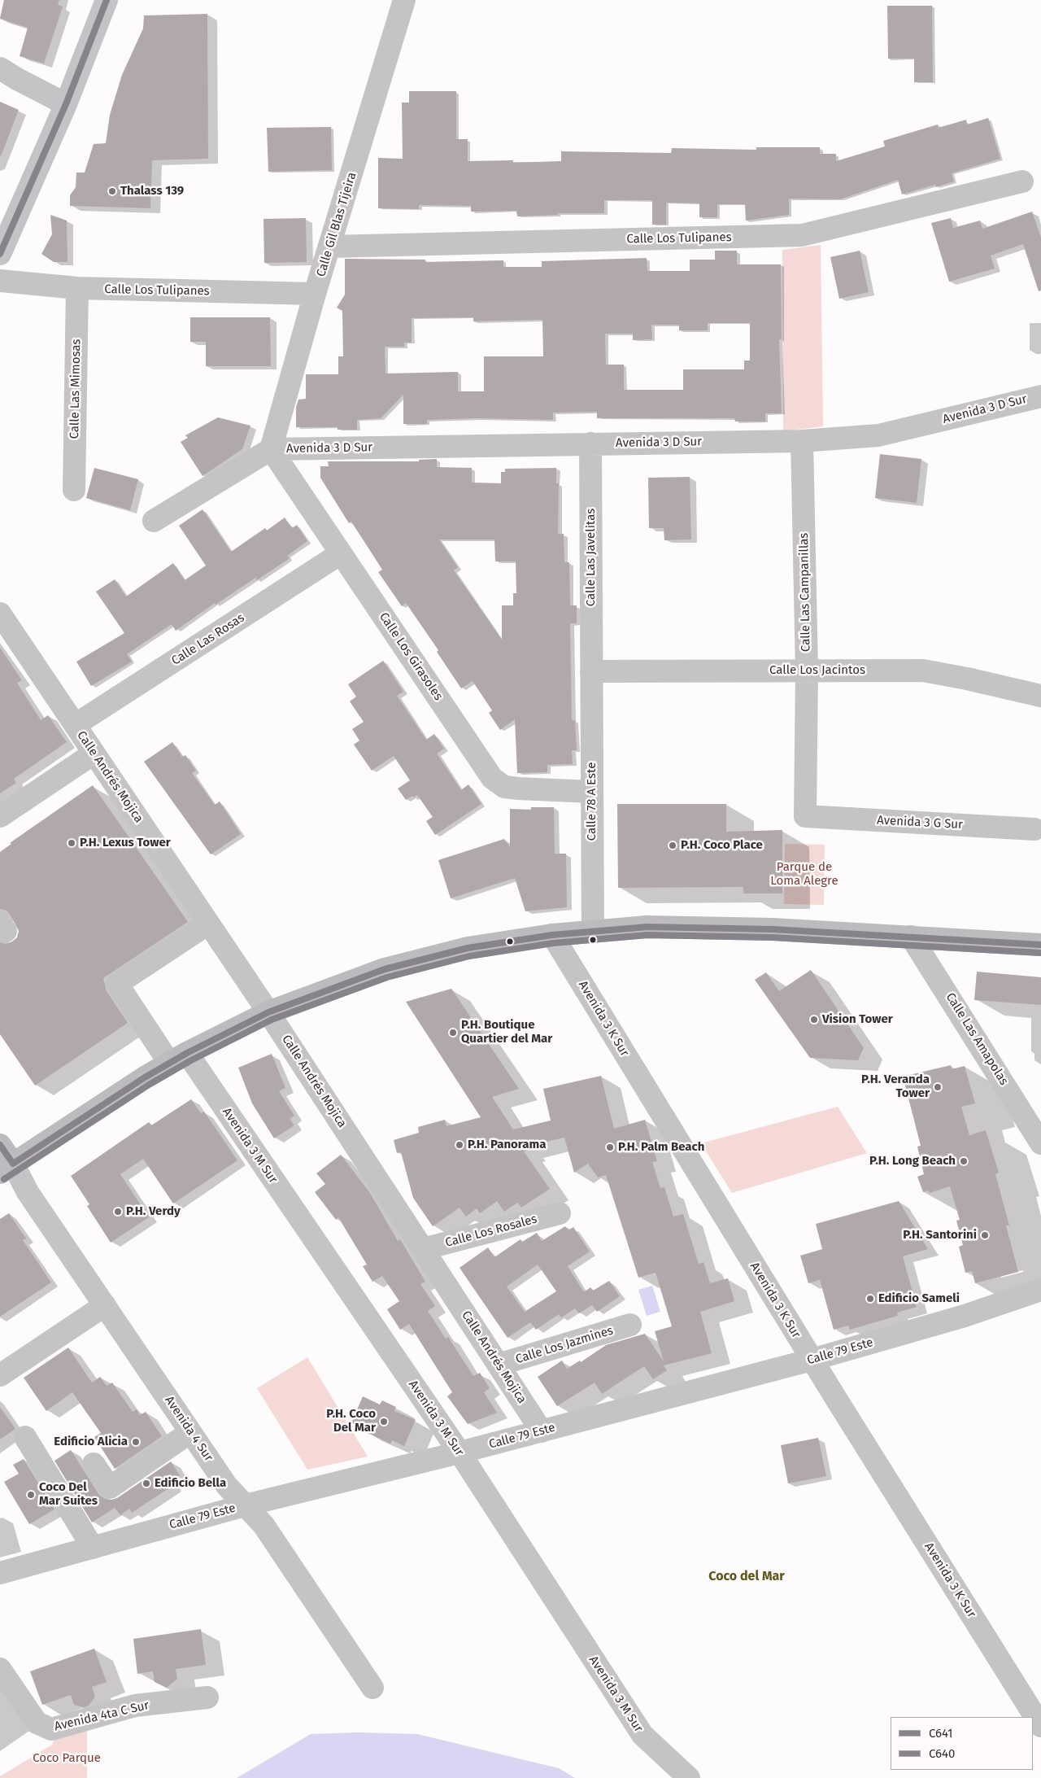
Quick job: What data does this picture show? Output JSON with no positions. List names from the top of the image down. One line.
{"streets":{"street":["Calle Gil Blas Tijeira","Calle Los Tulipanes","Calle Las Mimosas","Avenida 3 D Sur","Calle Las Javelitas","Calle Las Campanillas","Calle Las Rosas","Calle Los Girasoles","Calle Los Jacintos","Calle Andrés Mojica","Calle 78 A Este","Avenida 3 G Sur","Avenida 3 K Sur","Calle Las Amapolas","Avenida 3 M Sur","Calle Los Rosales","Calle Los Jazmines","Calle 79 Este","Avenida 4 Sur","Avenida 4ta C Sur"]},"crossings":[["Calle Gil Blas Tijeira","Calle Los Tulipanes"],["Calle Gil Blas Tijeira","Avenida 3 D Sur"],["Calle Gil Blas Tijeira","Calle Los Girasoles"],["Calle Los Tulipanes","Calle Las Mimosas"],["Avenida 3 D Sur","Calle Las Javelitas"],["Avenida 3 D Sur","Calle Las Campanillas"],["Avenida 3 D Sur","Calle Los Girasoles"],["Calle Las Javelitas","Calle Los Jacintos"],["Calle Las Javelitas","Calle 78 A Este"],["Calle Las Campanillas","Calle Los Jacintos"],["Calle Las Campanillas","Avenida 3 G Sur"],["Calle Las Rosas","Calle Los Girasoles"],["Calle Las Rosas","Calle Andrés Mojica"],["Calle Los Girasoles","Calle 78 A Este"],["Calle Los Jacintos","Calle 78 A Este"],["Calle Andrés Mojica","Avenida 3 M Sur"],["Calle Andrés Mojica","Calle Los Rosales"],["Calle Andrés Mojica","Calle Los Jazmines"],["Calle Andrés Mojica","Calle 79 Este"],["Avenida 3 K Sur","Calle 79 Este"],["Avenida 3 M Sur","Calle 79 Este"],["Calle 79 Este","Avenida 4 Sur"]],"districts":["Coco del Mar"],"parks":["Parque de Loma Alegre","Coco Parque"],"places":["Thalass 139","P.H. Lexus Tower","P.H. Coco Place","Vision Tower","P.H. Boutique Quartier del Mar","P.H. Veranda Tower","P.H. Panorama","P.H. Palm Beach","P.H. Long Beach","P.H. Verdy","P.H. Santorini","Edificio Sameli","P.H. Coco Del Mar","Edificio Alicia","Edificio Bella","Coco Del Mar Suites"],"lines":["transit line C641","transit line C640"],"legend":["C641","C640"]}
